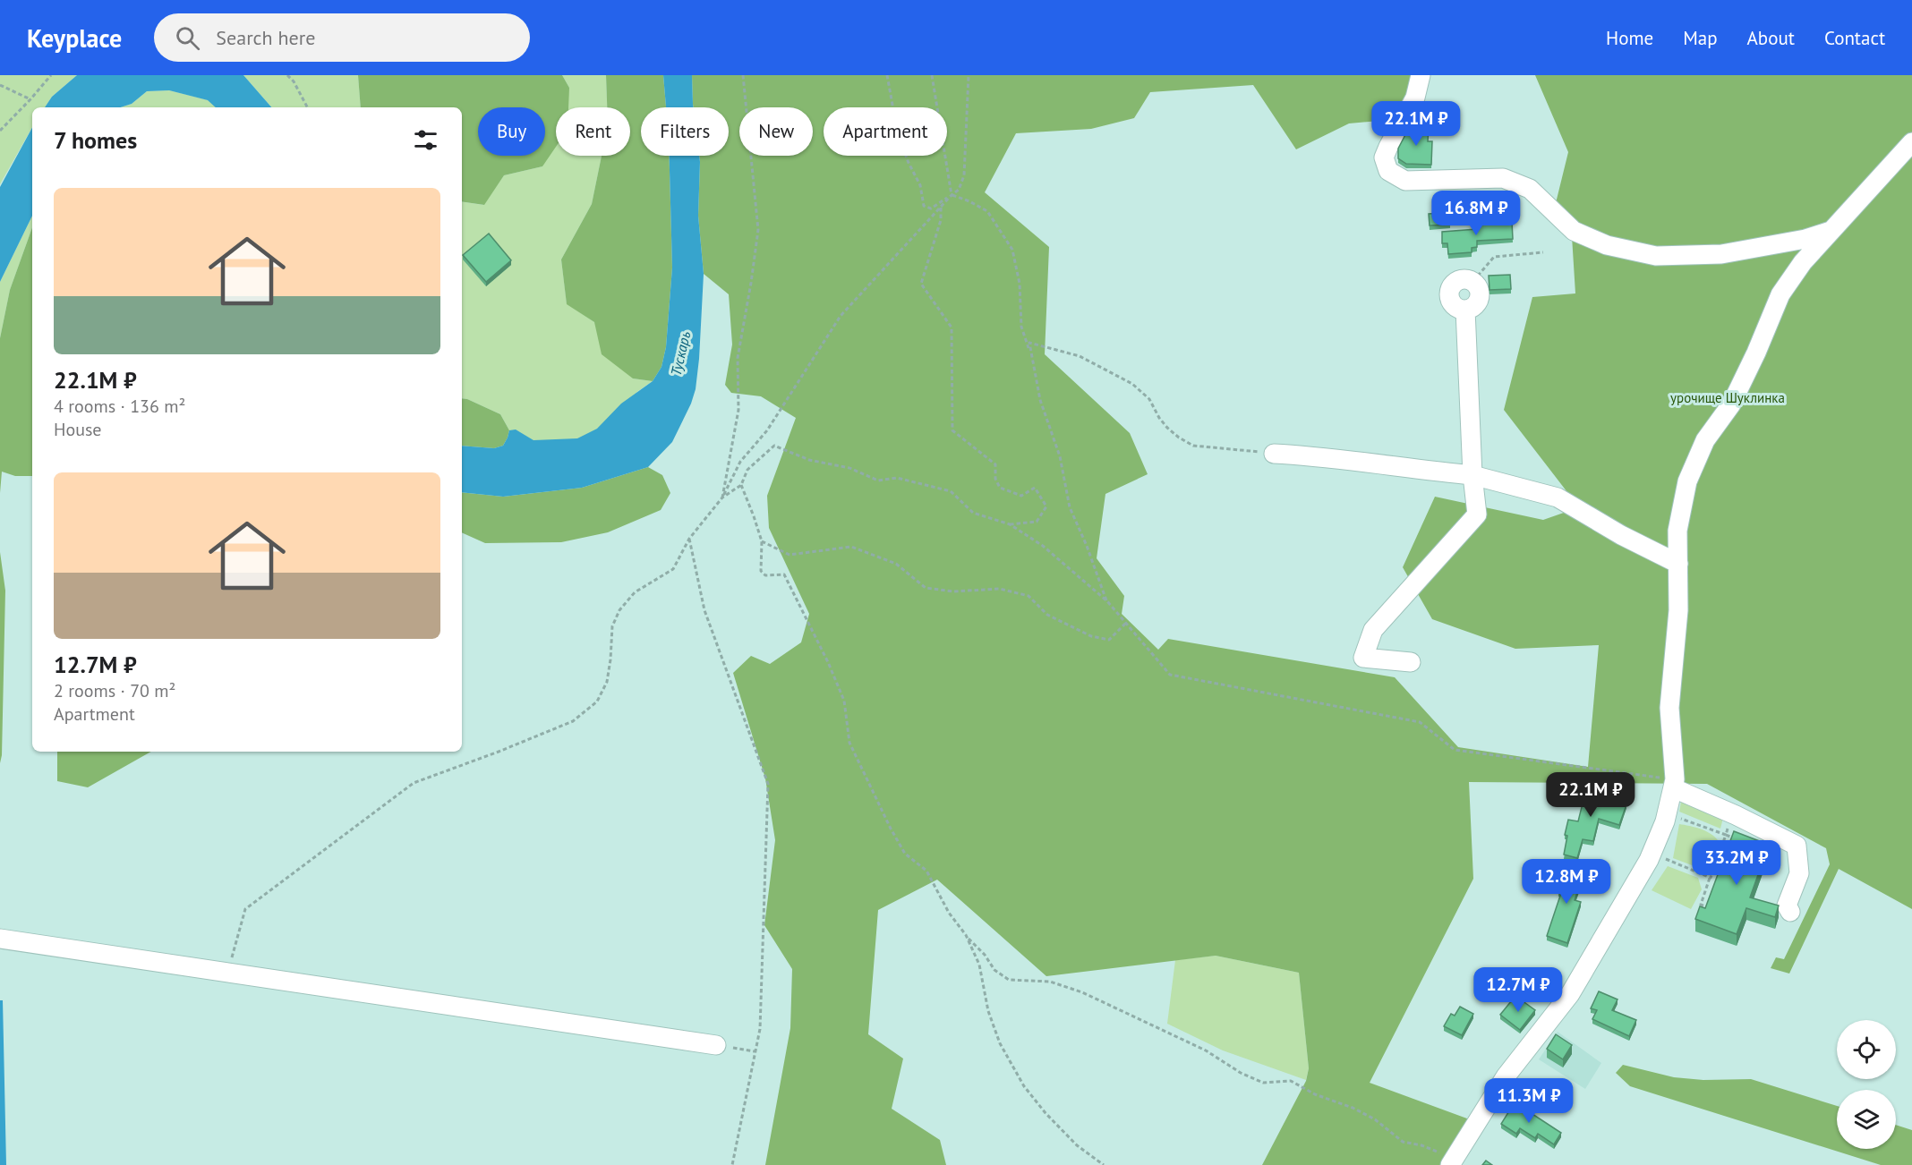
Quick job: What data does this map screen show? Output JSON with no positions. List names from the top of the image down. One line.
{"water":["Тускарь"],"parks":["урочище Шуклинка"],"page":{"header":"Keyplace","search":"Search here","nav":["Home","Map","About","Contact"],"price":["22.1M ₽","16.8M ₽","22.1M ₽","33.2M ₽","12.8M ₽","12.7M ₽","11.3M ₽"],"chip":["Buy","Rent","Filters","New","Apartment"],"heading":"7 homes","list":[{"name":"22.1M ₽","note":"4 rooms · 136 m² · House"},{"name":"12.7M ₽","note":"2 rooms · 70 m² · Apartment"}]}}
